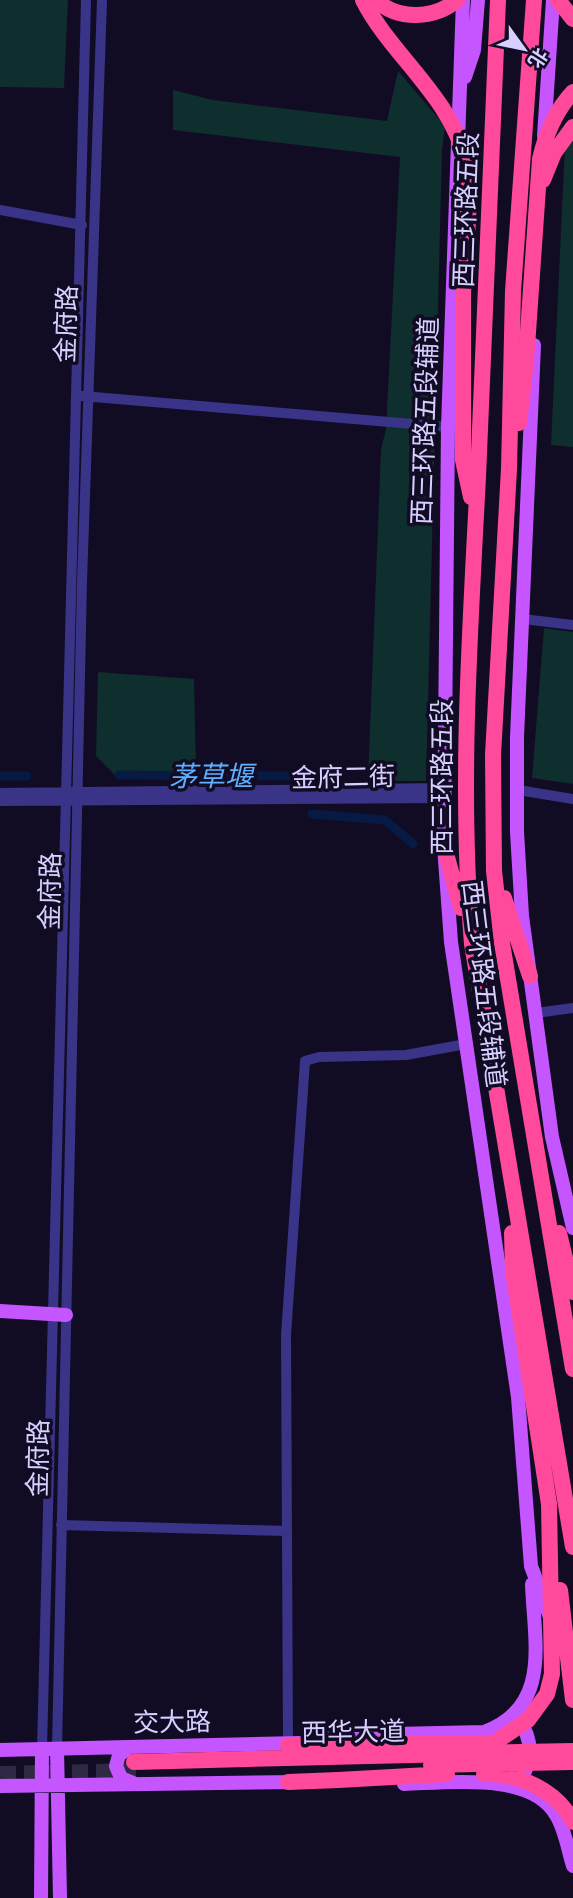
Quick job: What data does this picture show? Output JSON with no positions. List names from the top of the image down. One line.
{"streets":{"highway":["西三环路五段","西华大道"],"main road":["金府路","西三环路五段辅道","交大路"],"street":["金府二街"]},"crossings":[["金府路","金府二街"],["金府路","交大路"],["西三环路五段辅道","金府二街"],["交大路","西华大道"]],"water":["茅草堰"],"north":"bottom right"}
